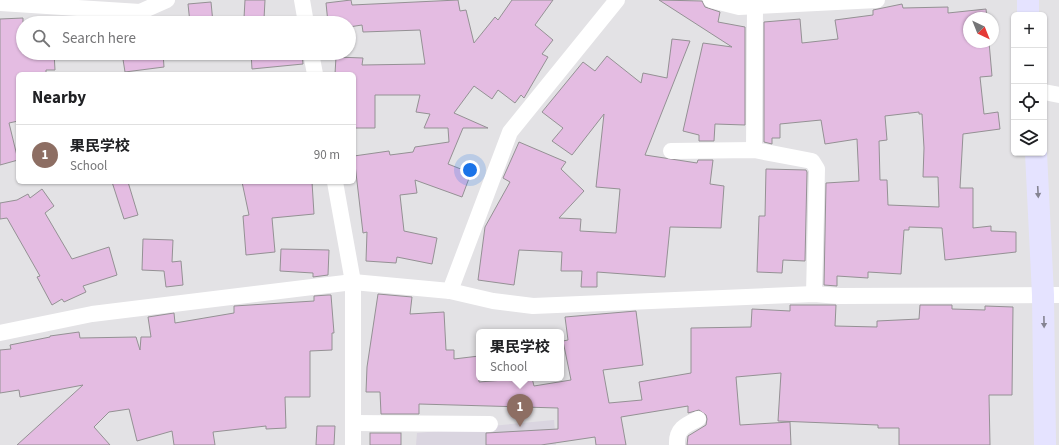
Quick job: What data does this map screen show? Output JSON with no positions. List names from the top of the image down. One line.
{"north":"bottom right","page":{"map_buttons":["+","−"],"search":"Search here","heading":"Nearby","list":[{"mark":"1","name":"果民学校","note":"School","value":"90 m"}],"popup":["果民学校","School"],"pins":"1"}}
